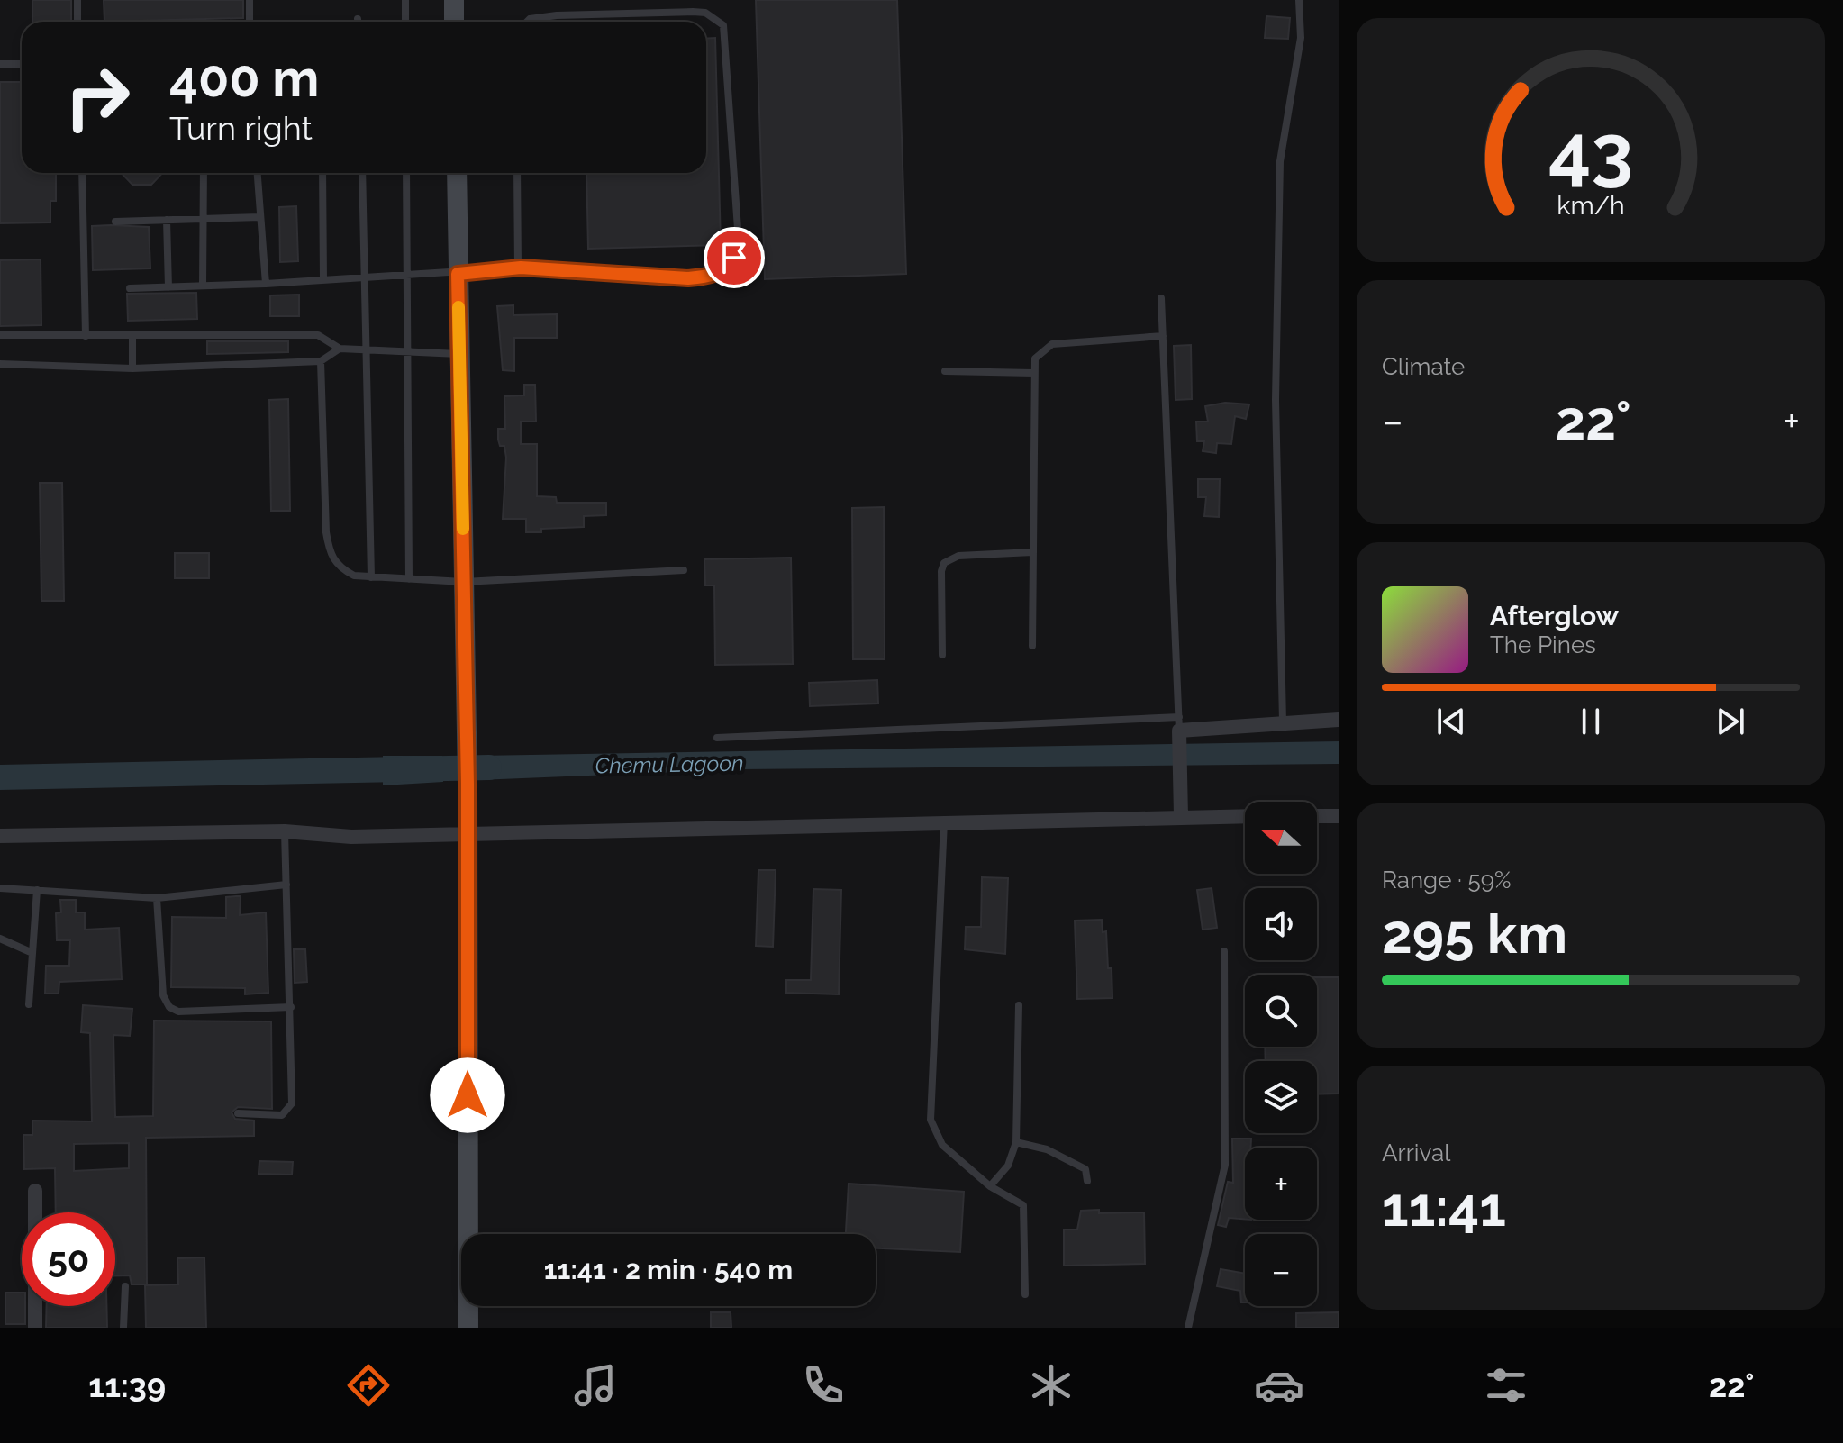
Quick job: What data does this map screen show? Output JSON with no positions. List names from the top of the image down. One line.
{"water":["Chemu Lagoon"],"north":"left","page":{"turn":["400 m","Turn right"],"tile":["Climate",["Range · 59%","295 km"],["Arrival","11:41"]],"heat":["−","22°","+"],"song":["Afterglow","The Pines"],"map_buttons":["+","−"],"limit":"50","trip":"11:41 · 2 min · 540 m","tabs":["11:39","22°"],"gauge":["43","km/h"]}}
